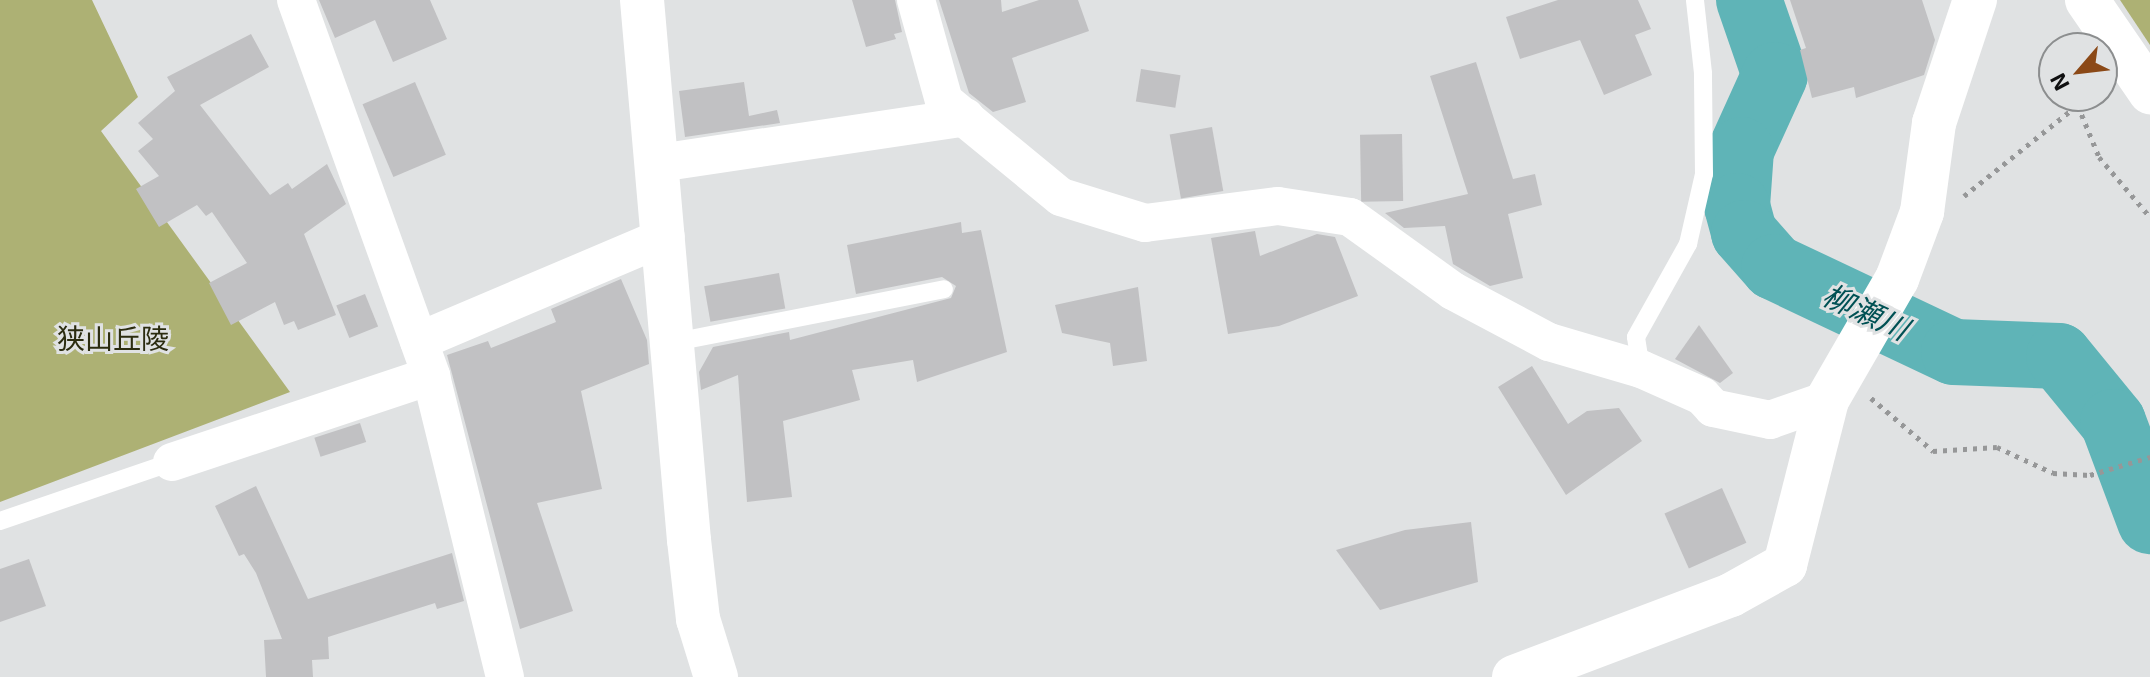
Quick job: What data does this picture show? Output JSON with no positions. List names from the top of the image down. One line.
{"water":["柳瀬川"],"parks":["狭山丘陵"],"north":"bottom left"}
